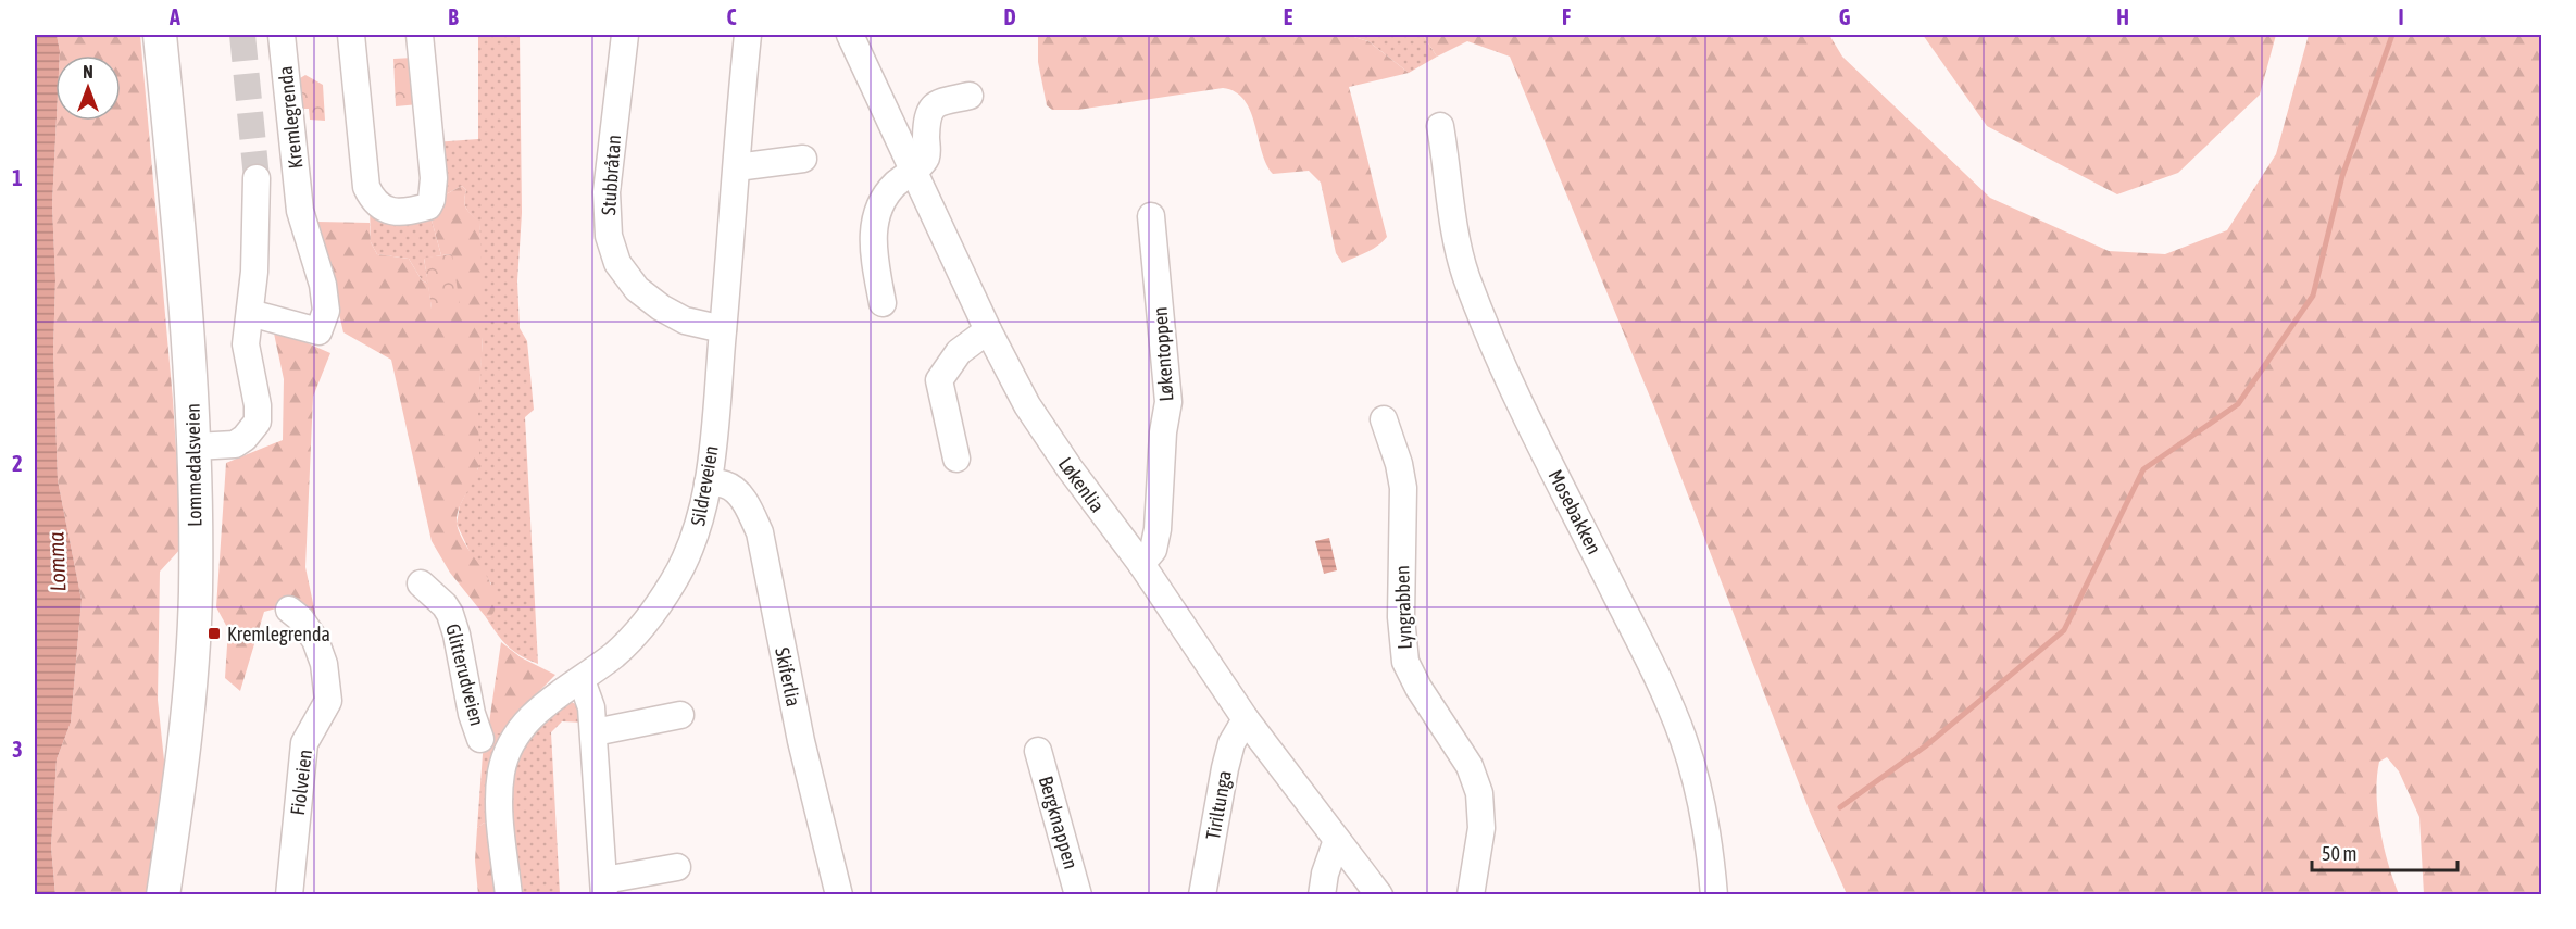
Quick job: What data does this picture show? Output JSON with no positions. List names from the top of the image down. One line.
{"streets":{"main road":["Lommedalsveien"],"street":["Kremlegrenda","Stubbråtan","Løkentoppen","Løkenlia","Sildreveien","Mosebakken","Lyngrabben","Glitterudveien","Skiferlia","Fiolveien","Tiriltunga","Bergknappen"]},"crossings":[["Stubbråtan","Sildreveien"],["Løkentoppen","Løkenlia"],["Løkenlia","Tiriltunga"],["Sildreveien","Skiferlia"]],"water":["Lomma"],"places":{"transit":["Kremlegrenda"]},"scale_bar":"50 m","north":"top","grid":{"columns":["A","B","C","D","E","F","G","H","I"],"rows":["1","2","3"]}}
